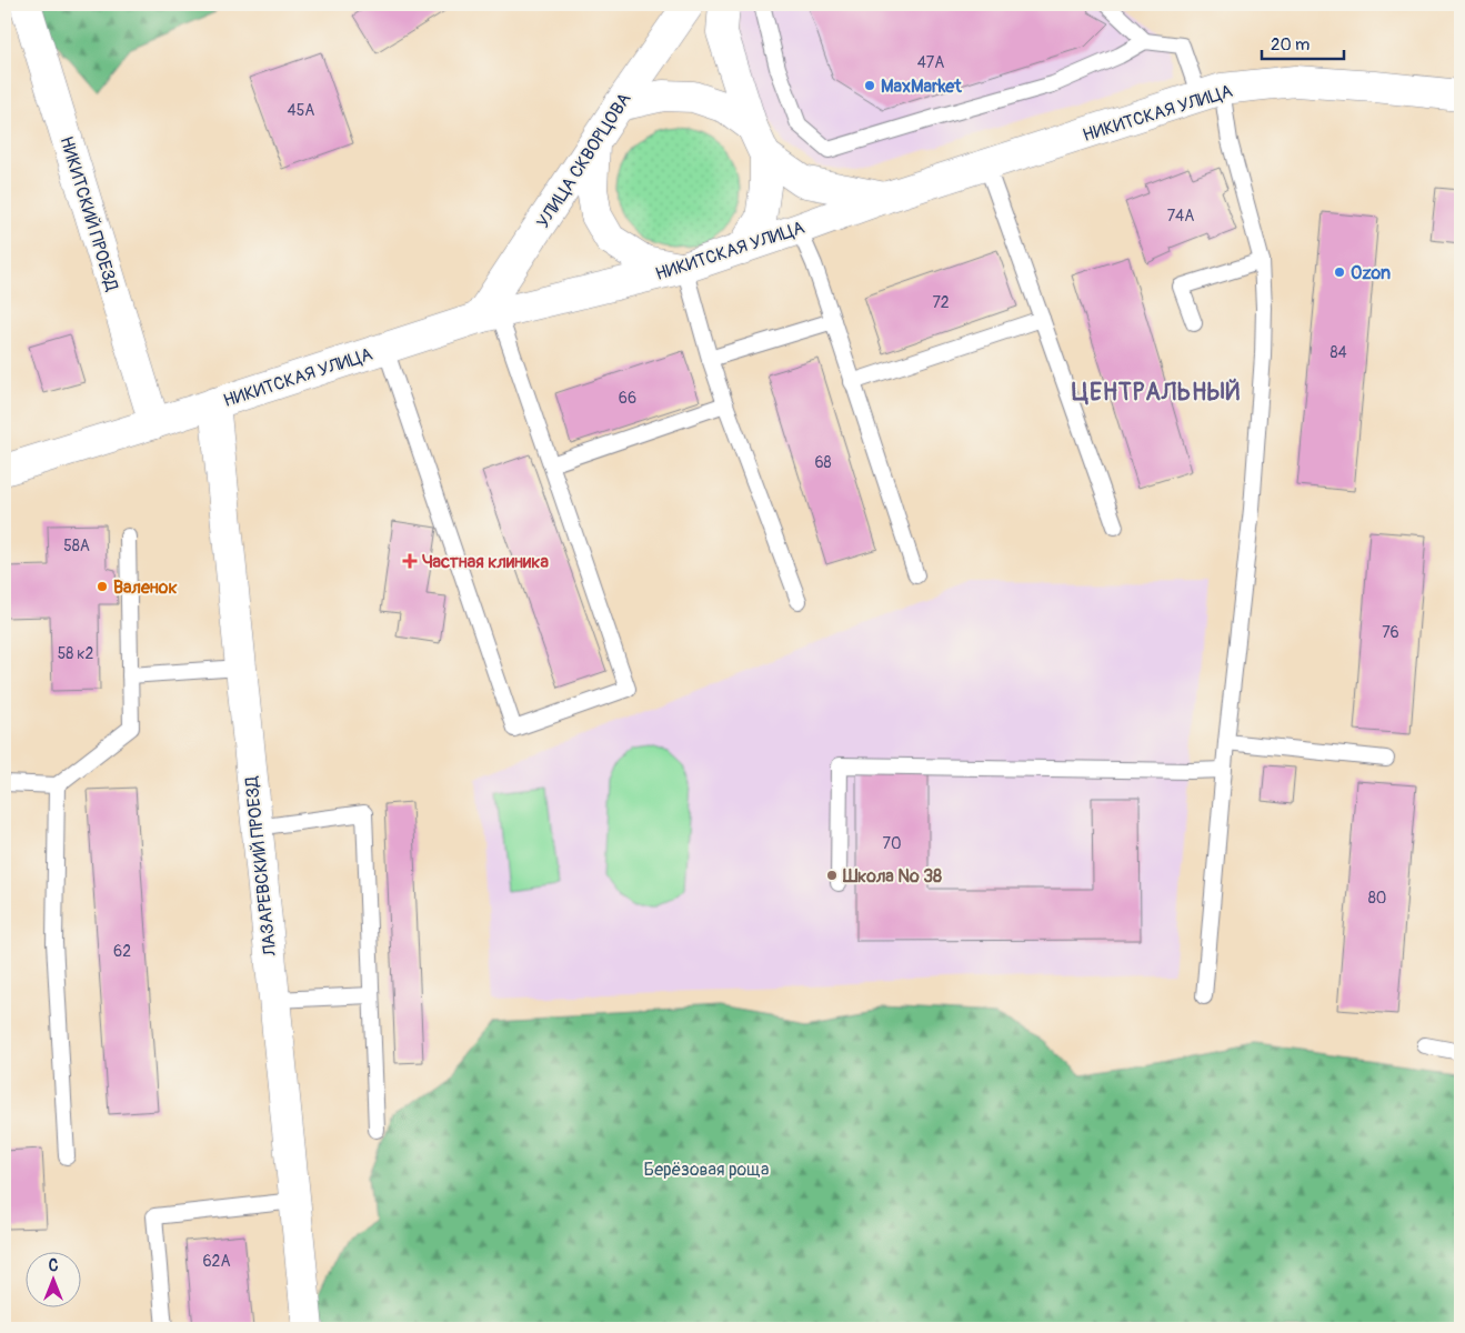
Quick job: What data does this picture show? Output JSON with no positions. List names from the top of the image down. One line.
{"streets":{"street":["НИКИТСКАЯ УЛИЦА","УЛИЦА СКВОРЦОВА","НИКИТСКИЙ ПРОЕЗД","ЛАЗАРЕВСКИЙ ПРОЕЗД"]},"crossings":[["НИКИТСКАЯ УЛИЦА","УЛИЦА СКВОРЦОВА"],["НИКИТСКАЯ УЛИЦА","НИКИТСКИЙ ПРОЕЗД"],["НИКИТСКАЯ УЛИЦА","ЛАЗАРЕВСКИЙ ПРОЕЗД"]],"districts":["ЦЕНТРАЛЬНЫЙ"],"parks":["Берёзовая роща"],"places":{"other":["MaxMarket","Ozon","Валенок","Школа № 38"],"health":["Частная клиника"]},"house_numbers":["47А","45А","74А","72","84","66","68","58А","76","58 к2","70","80","62","62А"],"scale_bar":"20 m","north":"top"}
